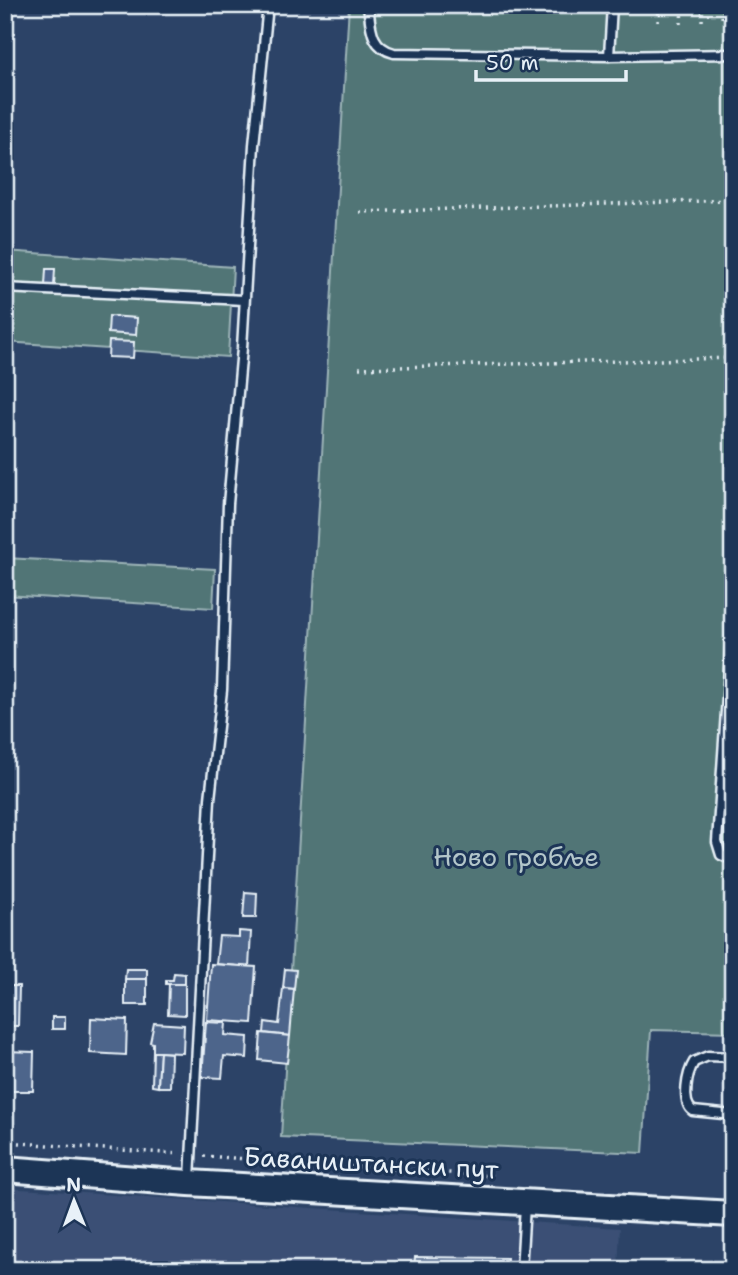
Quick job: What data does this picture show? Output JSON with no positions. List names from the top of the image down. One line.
{"streets":{"main road":["Баваништански пут"]},"parks":["Ново гробље"],"scale_bar":"50 m","north":"top"}
